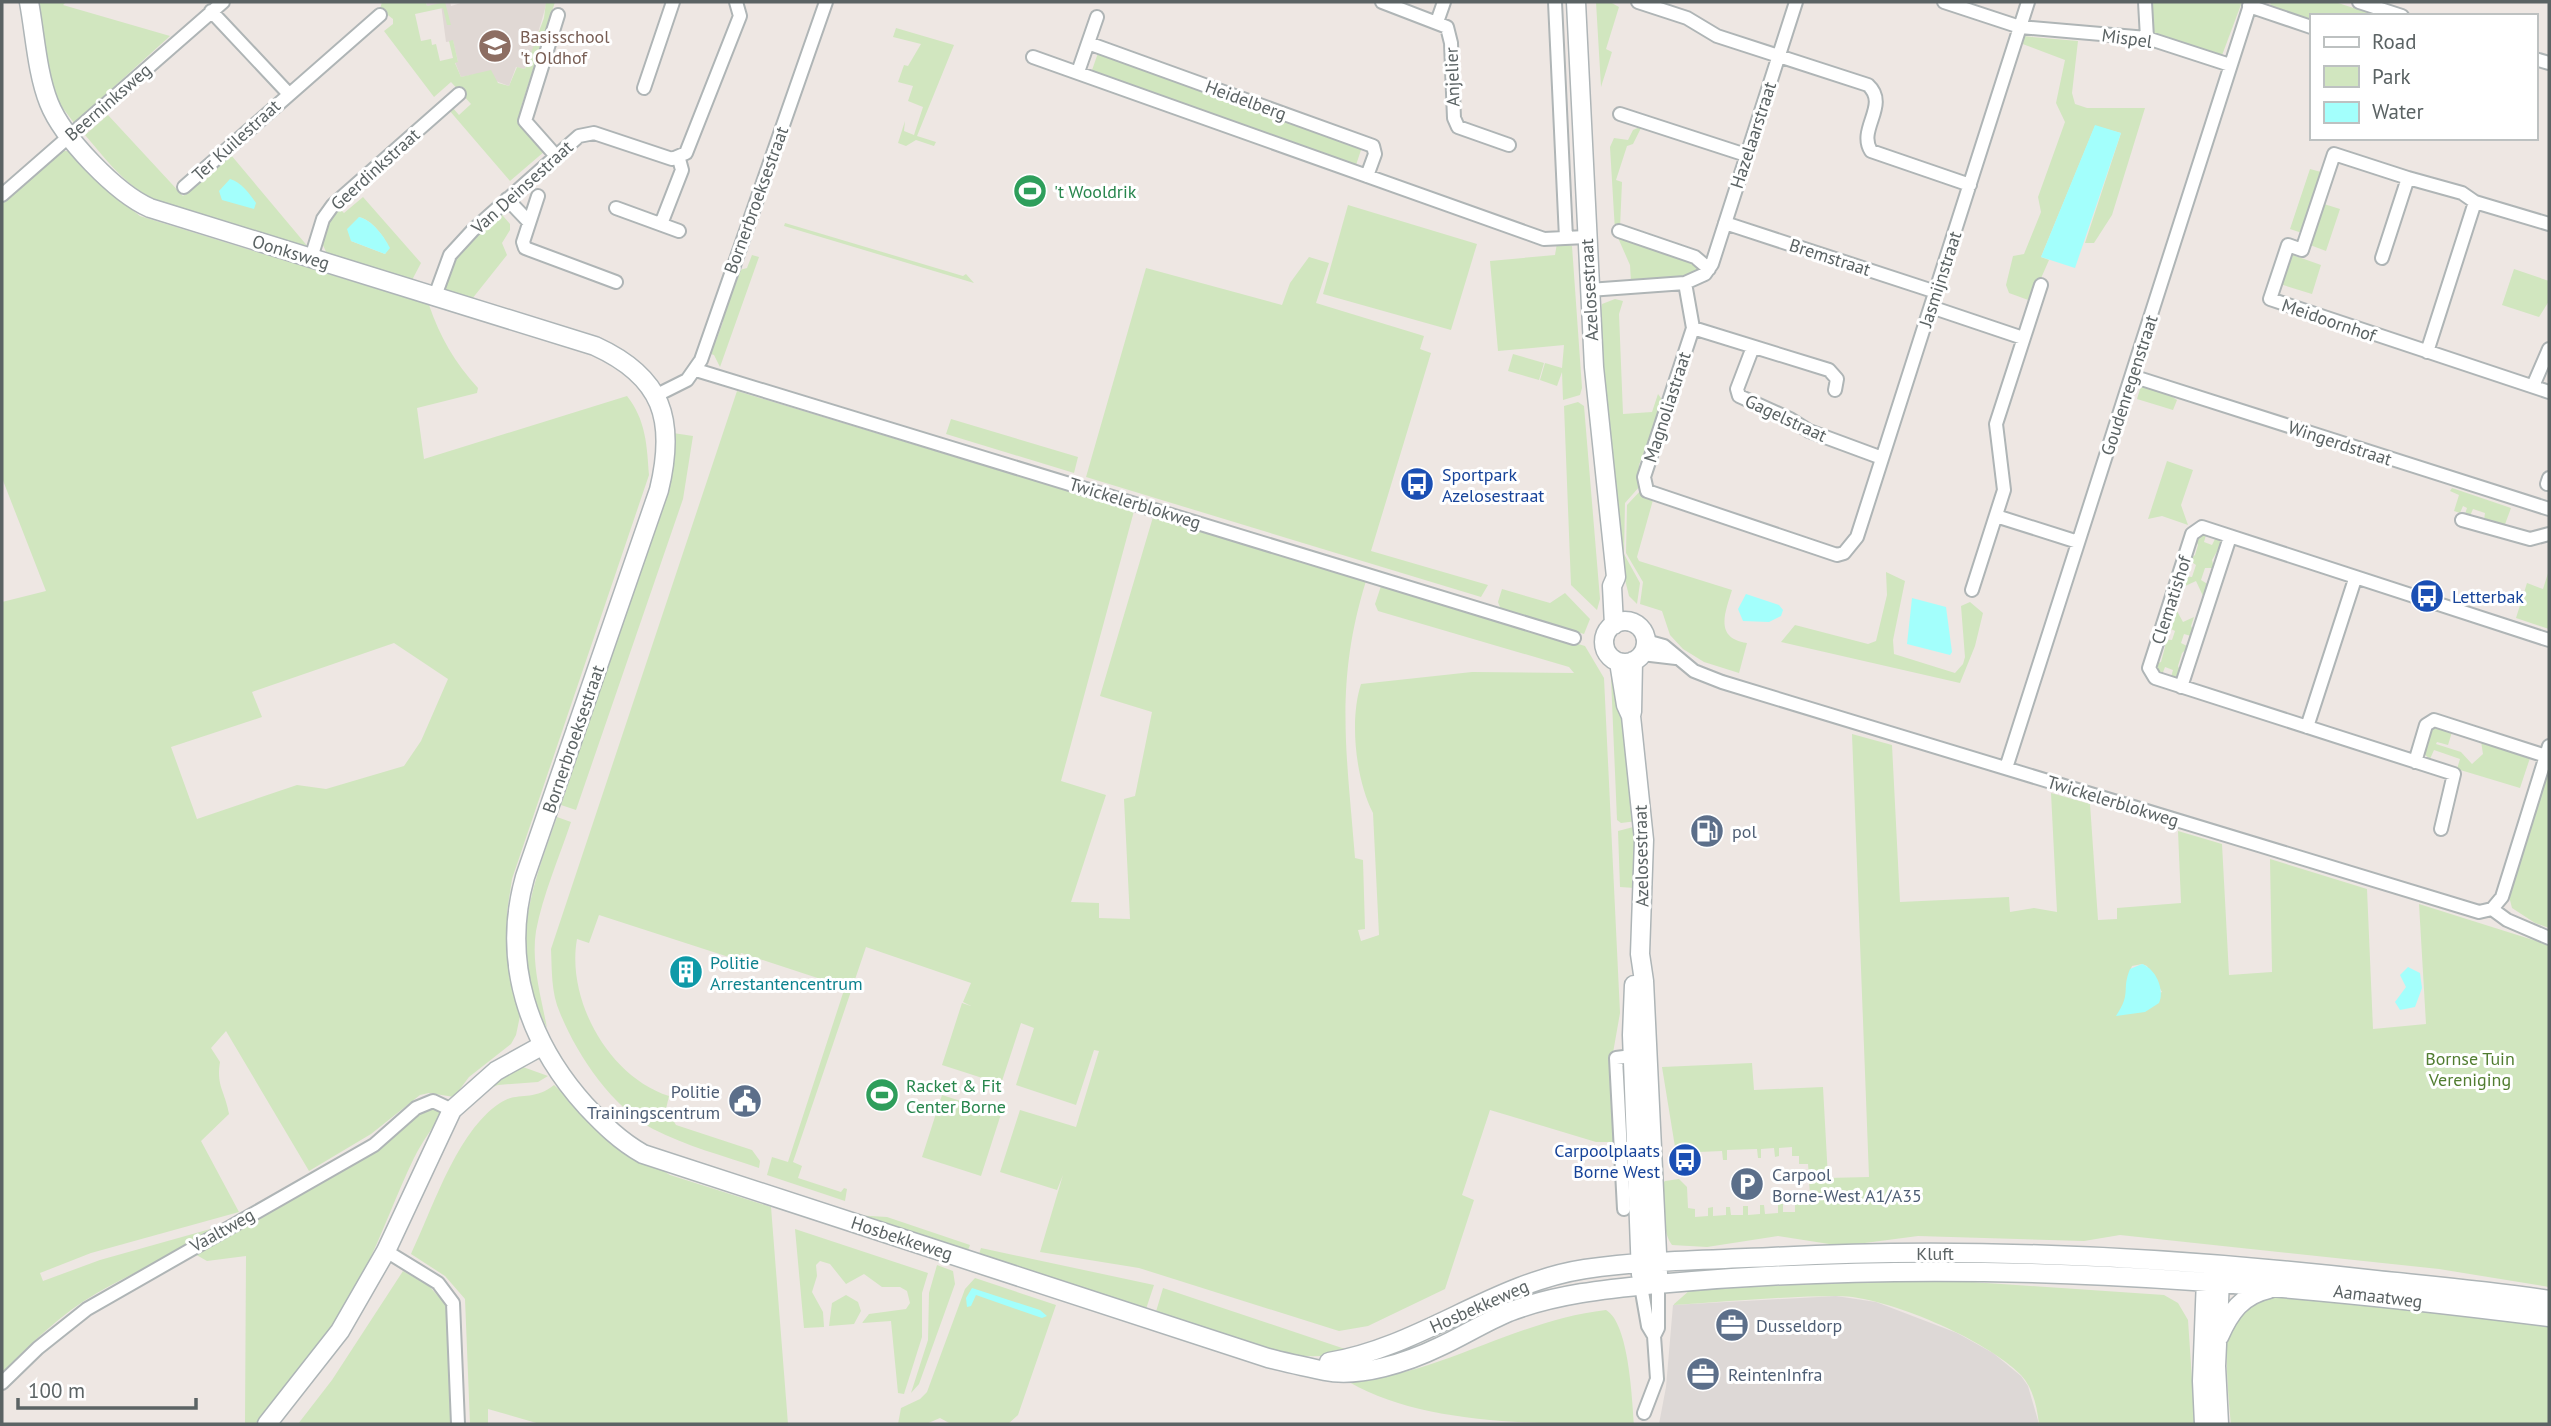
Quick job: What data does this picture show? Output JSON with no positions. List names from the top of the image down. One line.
{"streets":{"main road":["Bornerbroeksestraat","Oonksweg","Azelosestraat","Hosbekkeweg","Kluft","Aamaatweg"],"street":["Mispel","Anjelier","Heidelberg","Beerninksweg","Hazelaarstraat","Ter Kuilestraat","Geerdinkstraat","Van Deinsestraat","Bremstraat","Jasmijnstraat","Meidoornhof","Goudenregenstraat","Magnoliastraat","Gagelstraat","Wingerdstraat","Twickelerblokweg","Clematishof","Vaaltweg"]},"crossings":[["Mispel","Jasmijnstraat"],["Mispel","Goudenregenstraat"],["Heidelberg","Azelosestraat"],["Beerninksweg","Ter Kuilestraat"],["Beerninksweg","Oonksweg"],["Hazelaarstraat","Bremstraat"],["Geerdinkstraat","Oonksweg"],["Van Deinsestraat","Oonksweg"],["Bornerbroeksestraat","Oonksweg"],["Bornerbroeksestraat","Twickelerblokweg"],["Bornerbroeksestraat","Hosbekkeweg"],["Bremstraat","Jasmijnstraat"],["Jasmijnstraat","Magnoliastraat"],["Jasmijnstraat","Gagelstraat"],["Azelosestraat","Twickelerblokweg"],["Azelosestraat","Hosbekkeweg"],["Azelosestraat","Kluft"],["Goudenregenstraat","Wingerdstraat"],["Goudenregenstraat","Twickelerblokweg"],["Hosbekkeweg","Kluft"],["Kluft","Aamaatweg"]],"parks":["Bornse Tuin Vereniging"],"places":{"school or university":["Basisschool 't Oldhof"],"sports":["'t Wooldrik","Racket & Fit Center Borne"],"bus stop":["Sportpark Azelosestraat","Letterbak","Carpoolplaats Borne West"],"fuel station":["pol"],"building":["Politie Arrestantencentrum"],"public building":["Politie Trainingscentrum"],"parking":["Carpool Borne-West A1/A35"],"office":["Dusseldorp","ReintenInfra"]},"legend":["Road","Park","Water"],"scale_bar":"100 m"}
